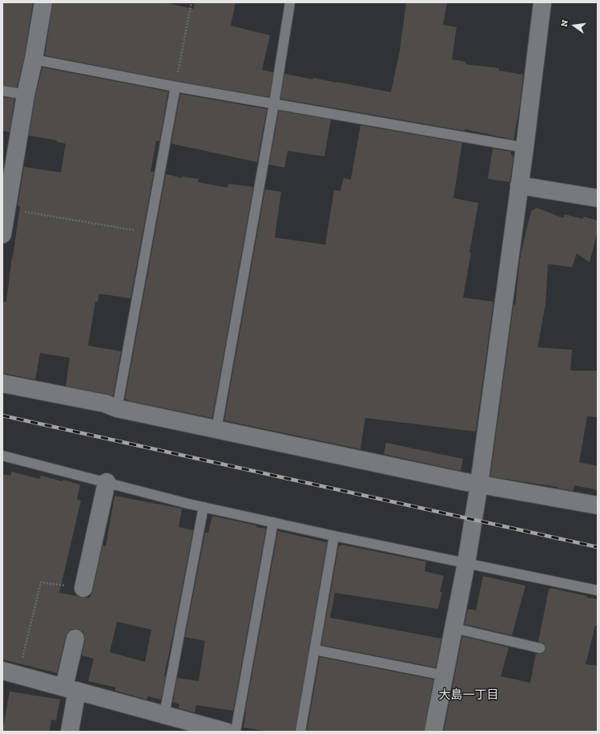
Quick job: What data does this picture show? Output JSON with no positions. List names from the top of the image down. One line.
{"districts":["大島一丁目"],"north":"left"}
